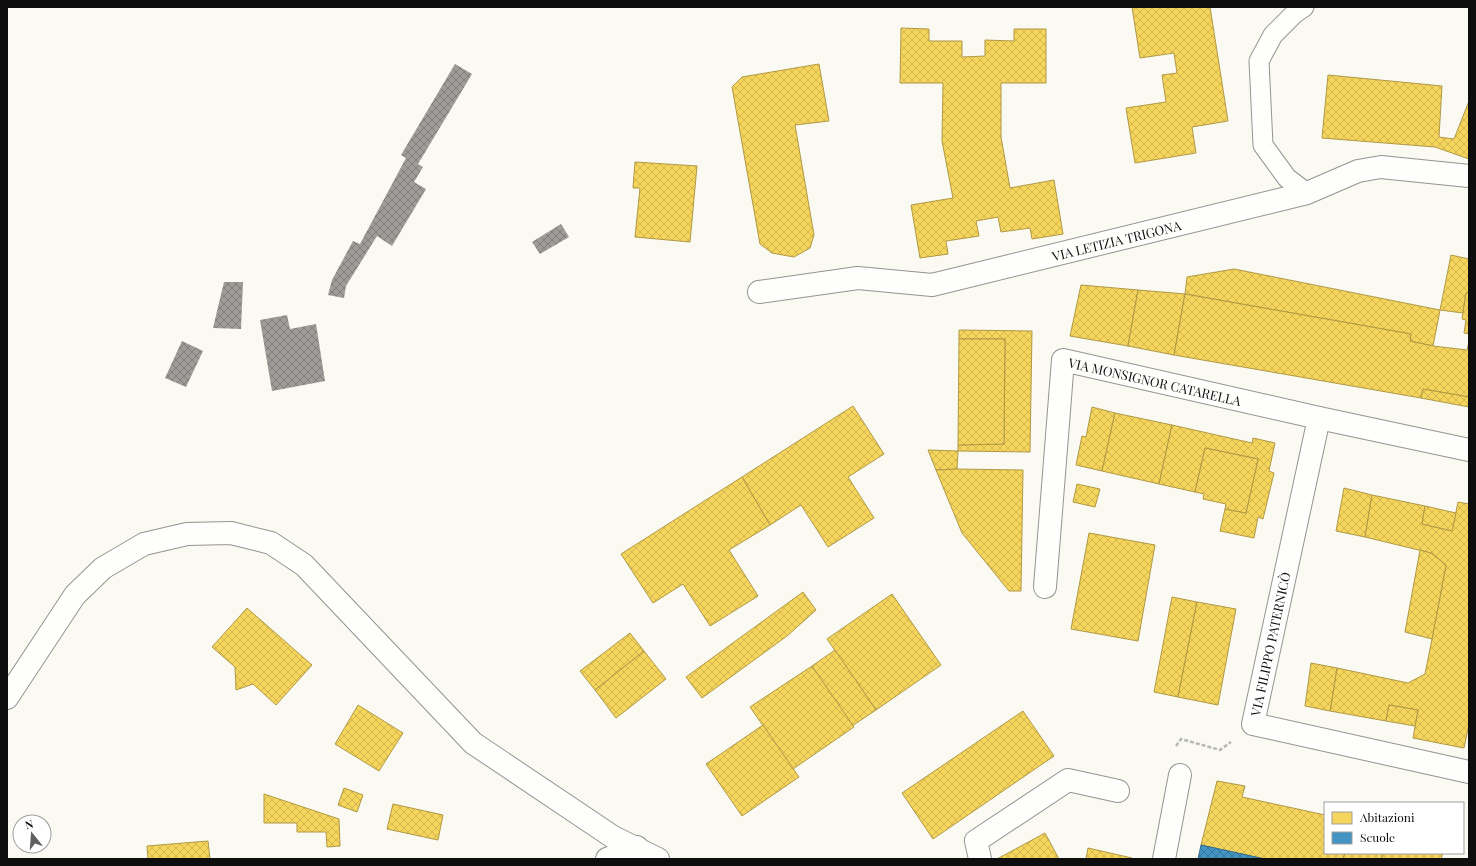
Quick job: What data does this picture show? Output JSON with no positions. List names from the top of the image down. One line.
{"streets":{"street":["VIA LETIZIA TRIGONA","VIA MONSIGNOR CATARELLA","VIA FILIPPO PATERNICÒ"]},"crossings":[["VIA MONSIGNOR CATARELLA","VIA FILIPPO PATERNICÒ"]],"legend":["Abitazioni","Scuole"],"north":"top"}
